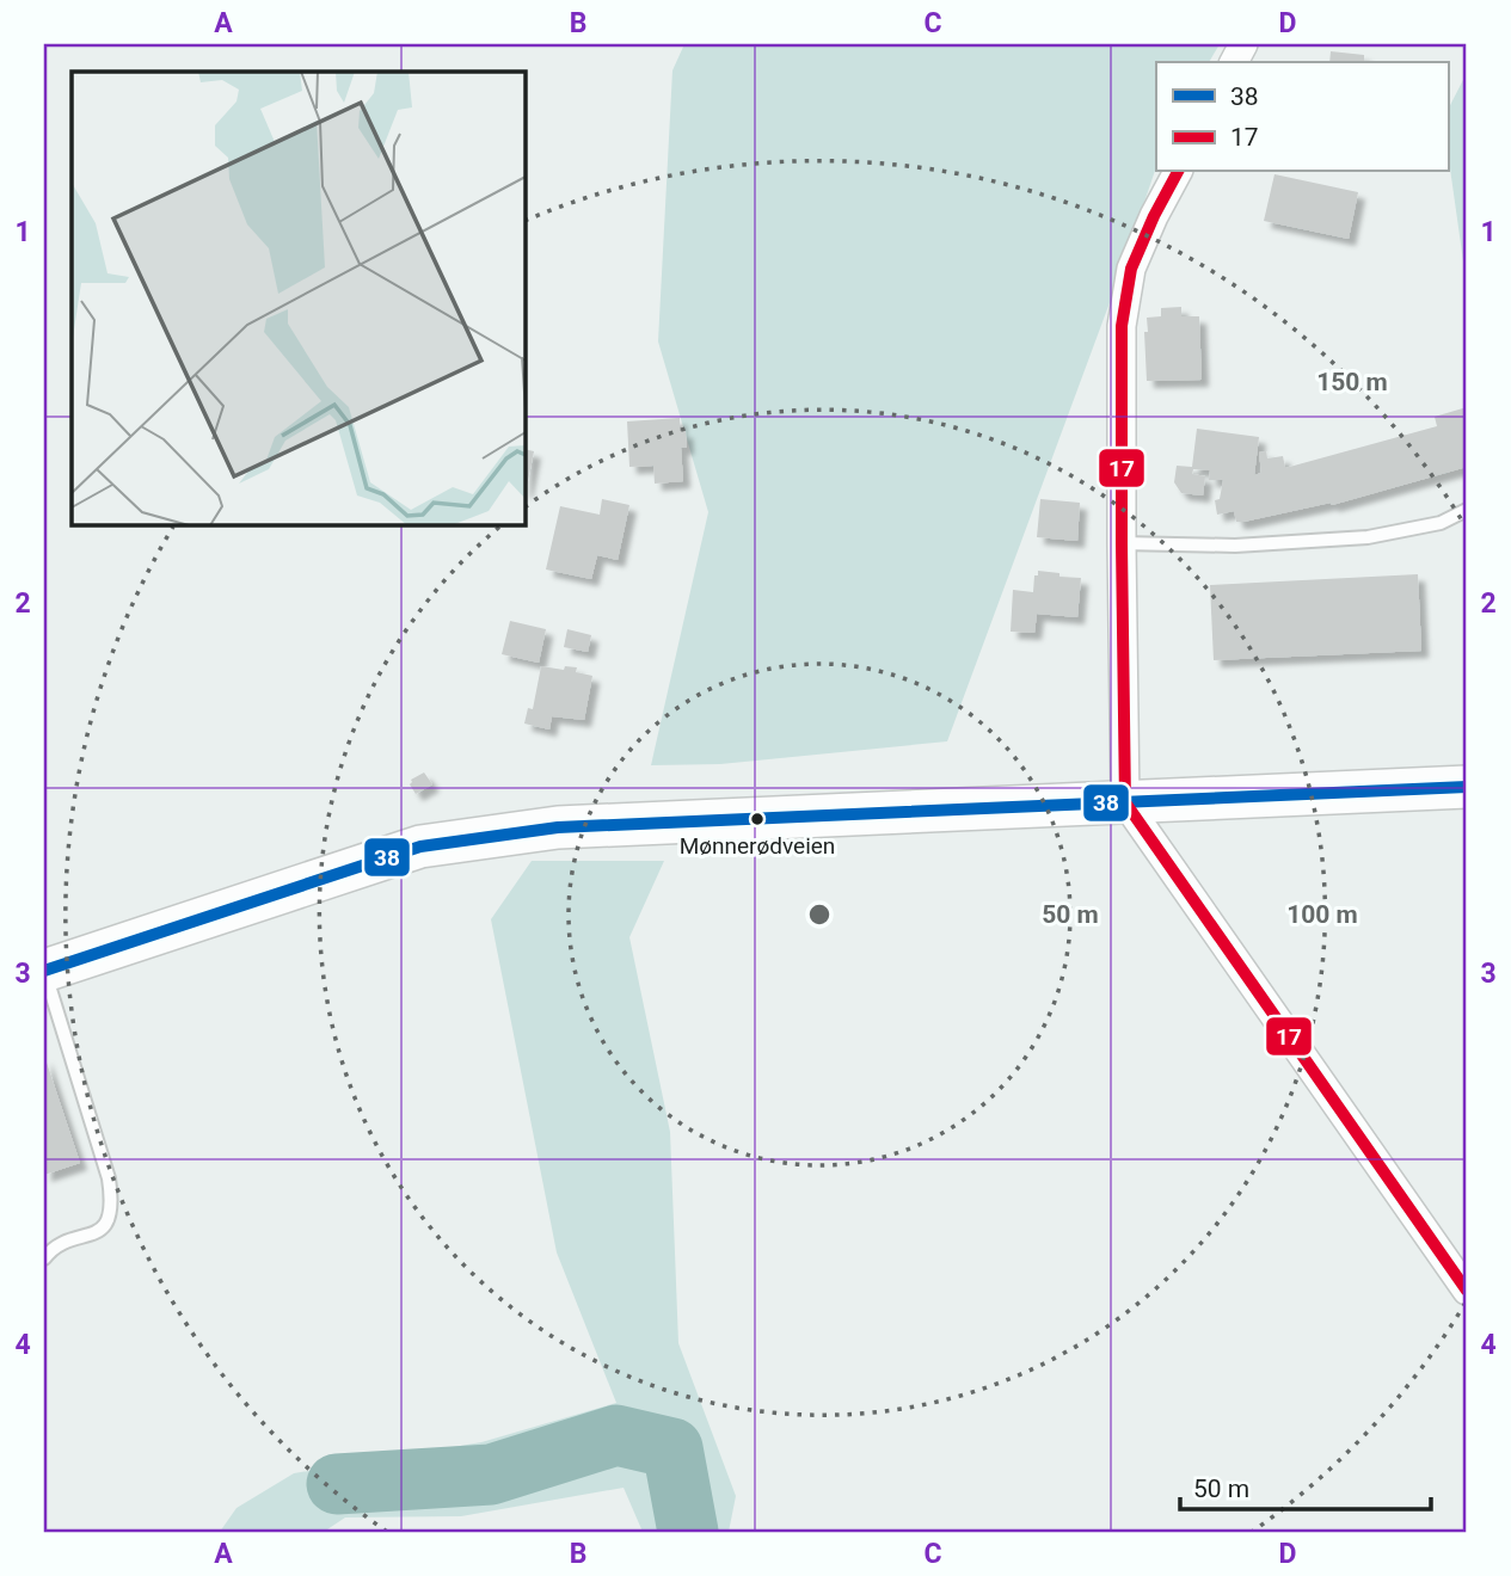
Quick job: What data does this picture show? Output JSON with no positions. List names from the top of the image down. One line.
{"places":["Mønnerødveien"],"lines":["transit line 17","transit line 38"],"legend":["38","17"],"scale_bar":"50 m","grid":{"columns":["A","B","C","D"],"rows":["1","2","3","4"]},"rings":["150 m","50 m","100 m"]}
